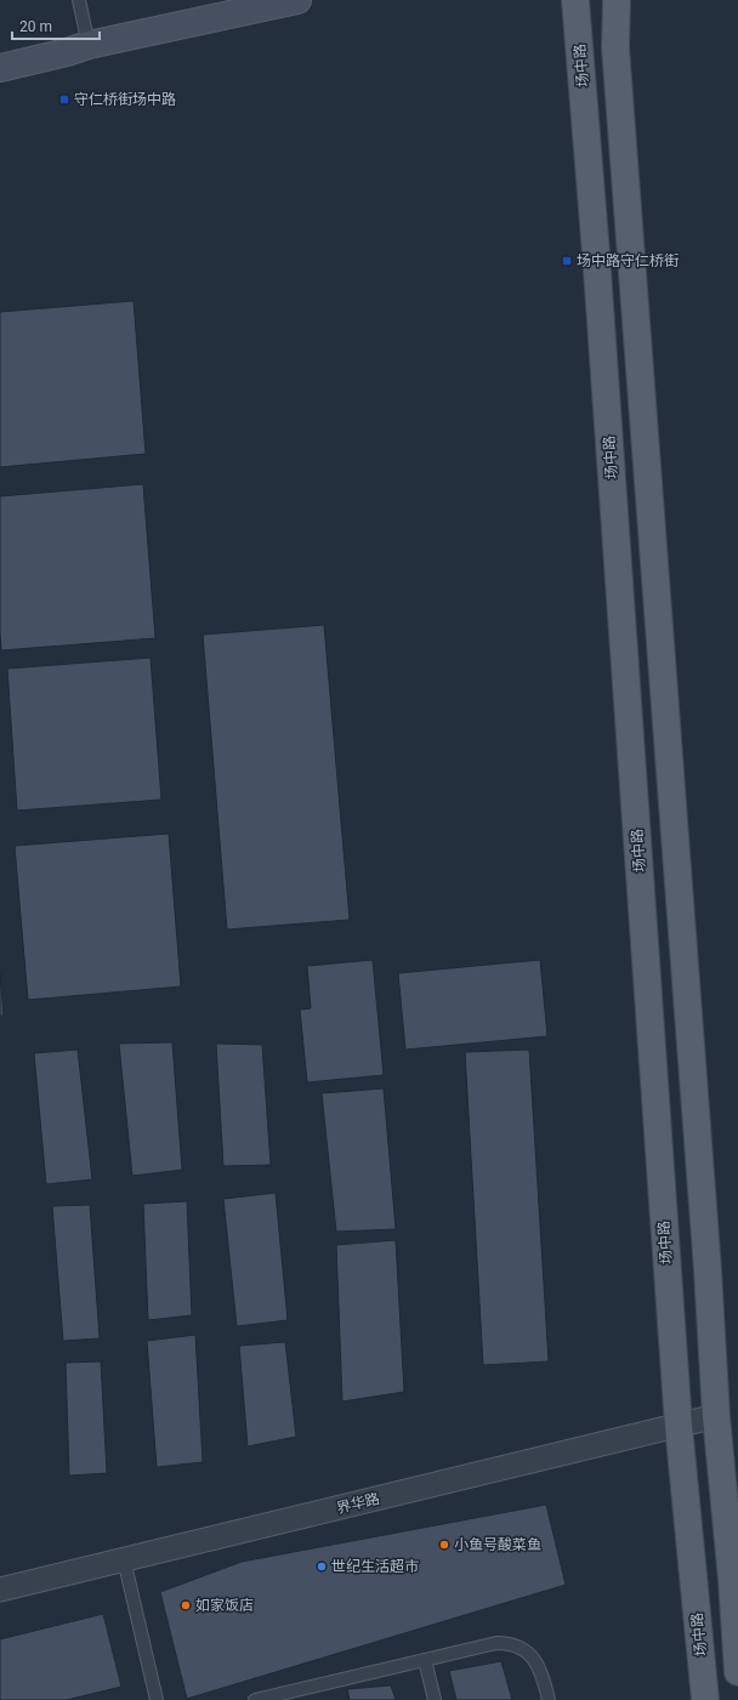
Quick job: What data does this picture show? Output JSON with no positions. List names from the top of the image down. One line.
{"streets":{"main road":["场中路"],"street":["界华路"]},"crossings":[["场中路","界华路"]],"places":{"transit":["守仁桥街场中路","场中路守仁桥街"],"other":["小鱼号酸菜鱼","世纪生活超市","如家饭店"]},"scale_bar":"20 m"}
